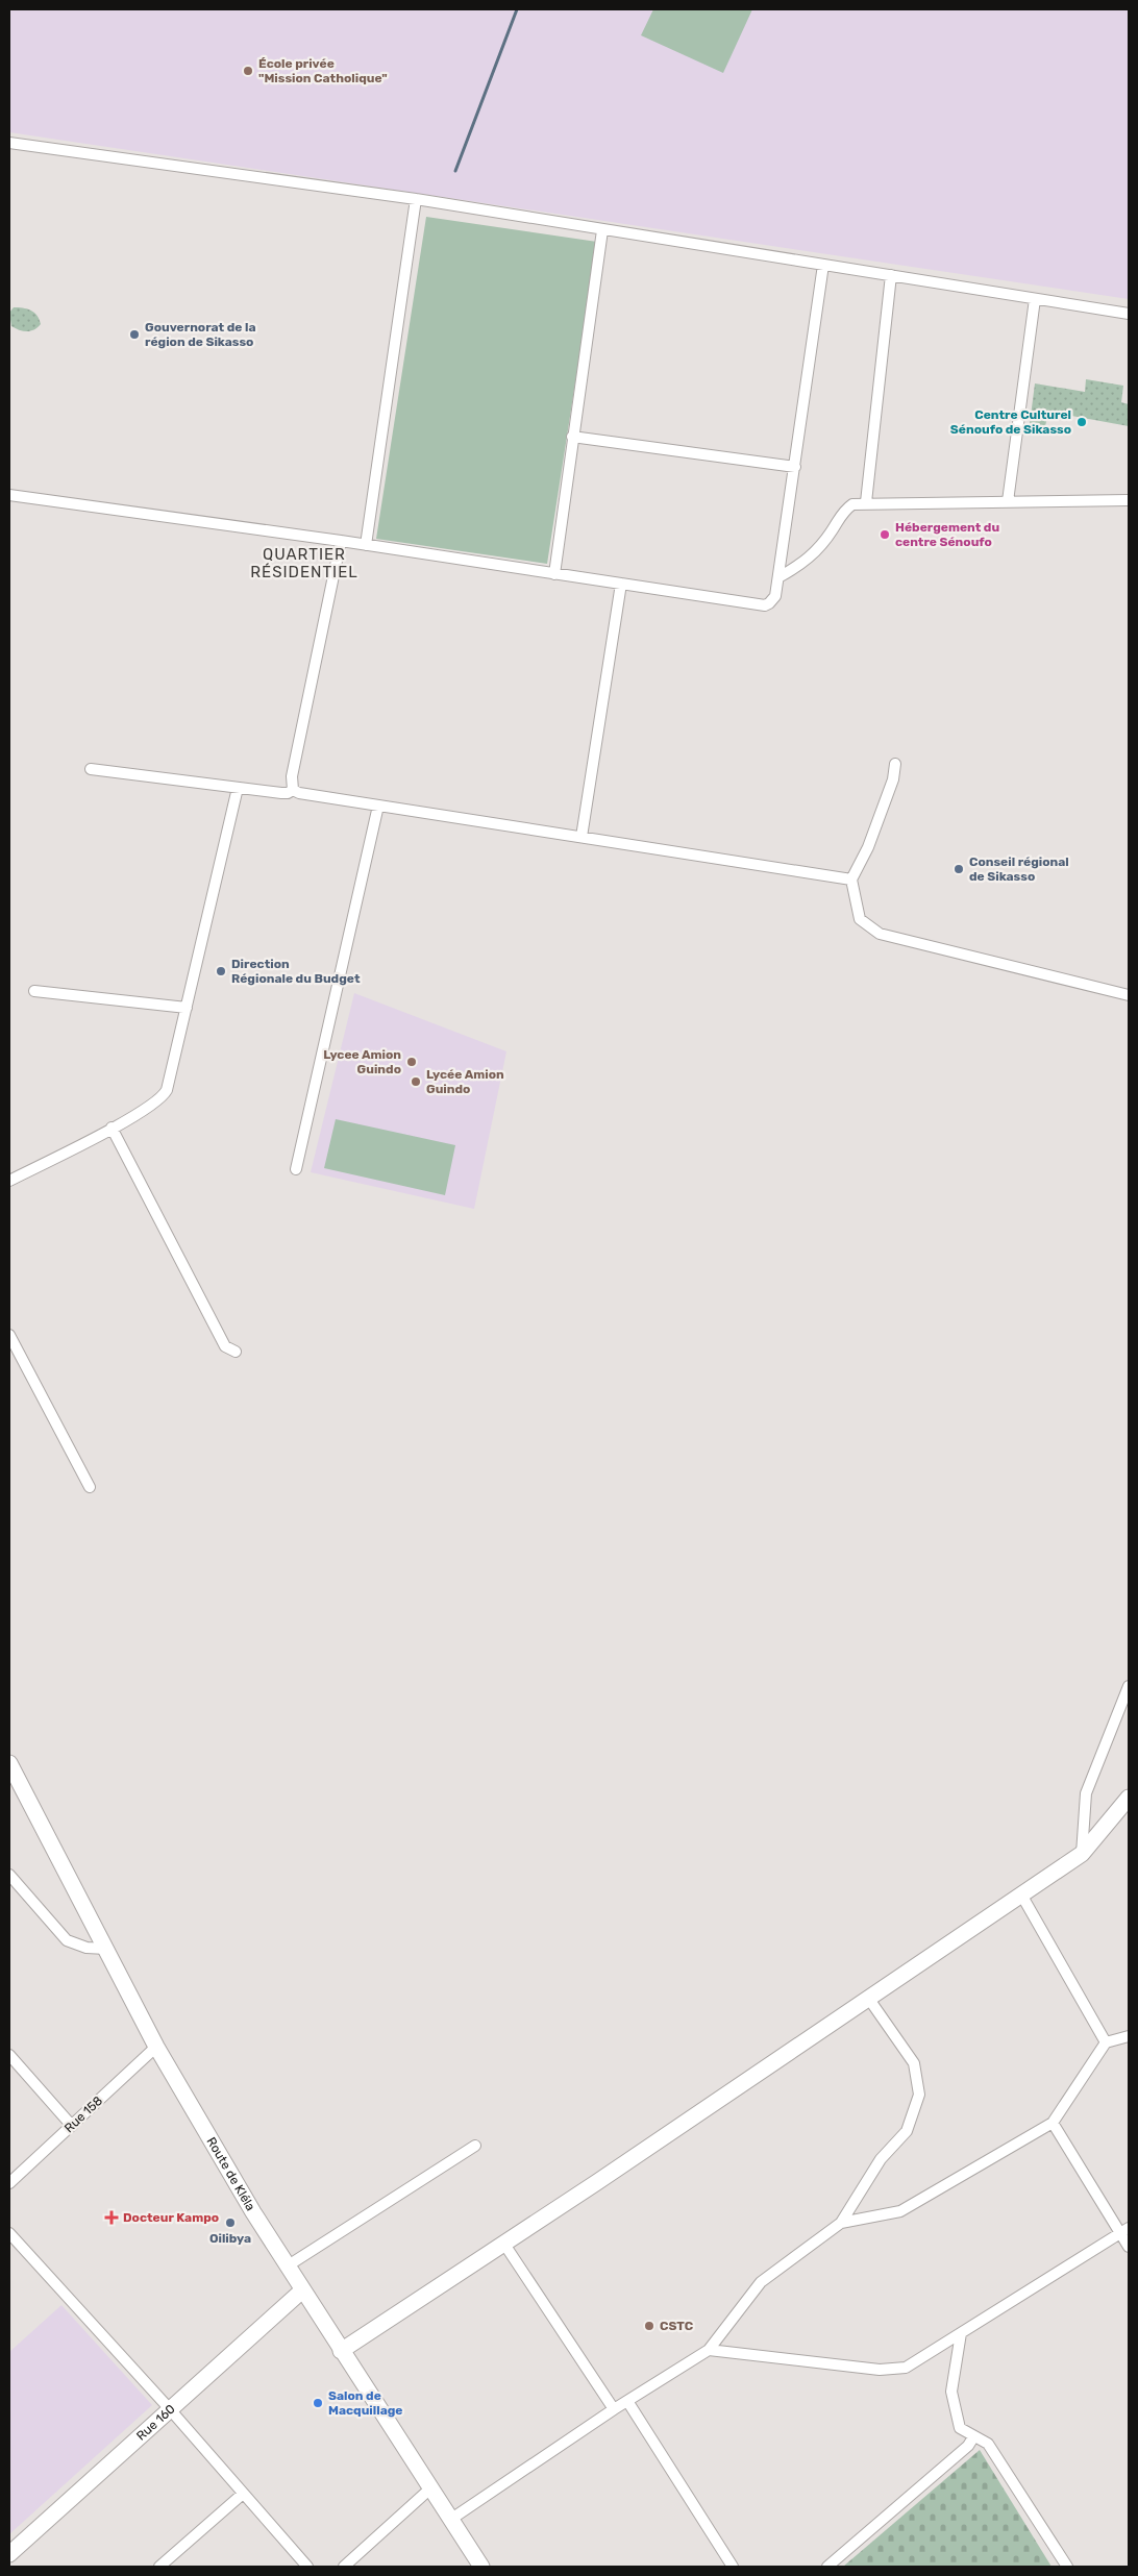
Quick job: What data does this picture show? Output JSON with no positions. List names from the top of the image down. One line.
{"streets":{"street":["Rue 158","Route de Kléla","Rue 160"]},"crossings":[["Rue 158","Route de Kléla"],["Route de Kléla","Rue 160"]],"districts":["QUARTIER RÉSIDENTIEL"],"places":{"other":["École privée \"Mission Catholique\"","Gouvernorat de la région de Sikasso","Centre Culturel Sénoufo de Sikasso","Hébergement du centre Sénoufo","Conseil régional de Sikasso","Direction Régionale du Budget","Lycee Amion Guindo","Lycée Amion Guindo","Oilibya","CSTC","Salon de Macquillage"],"health":["Docteur Kampo"]}}
